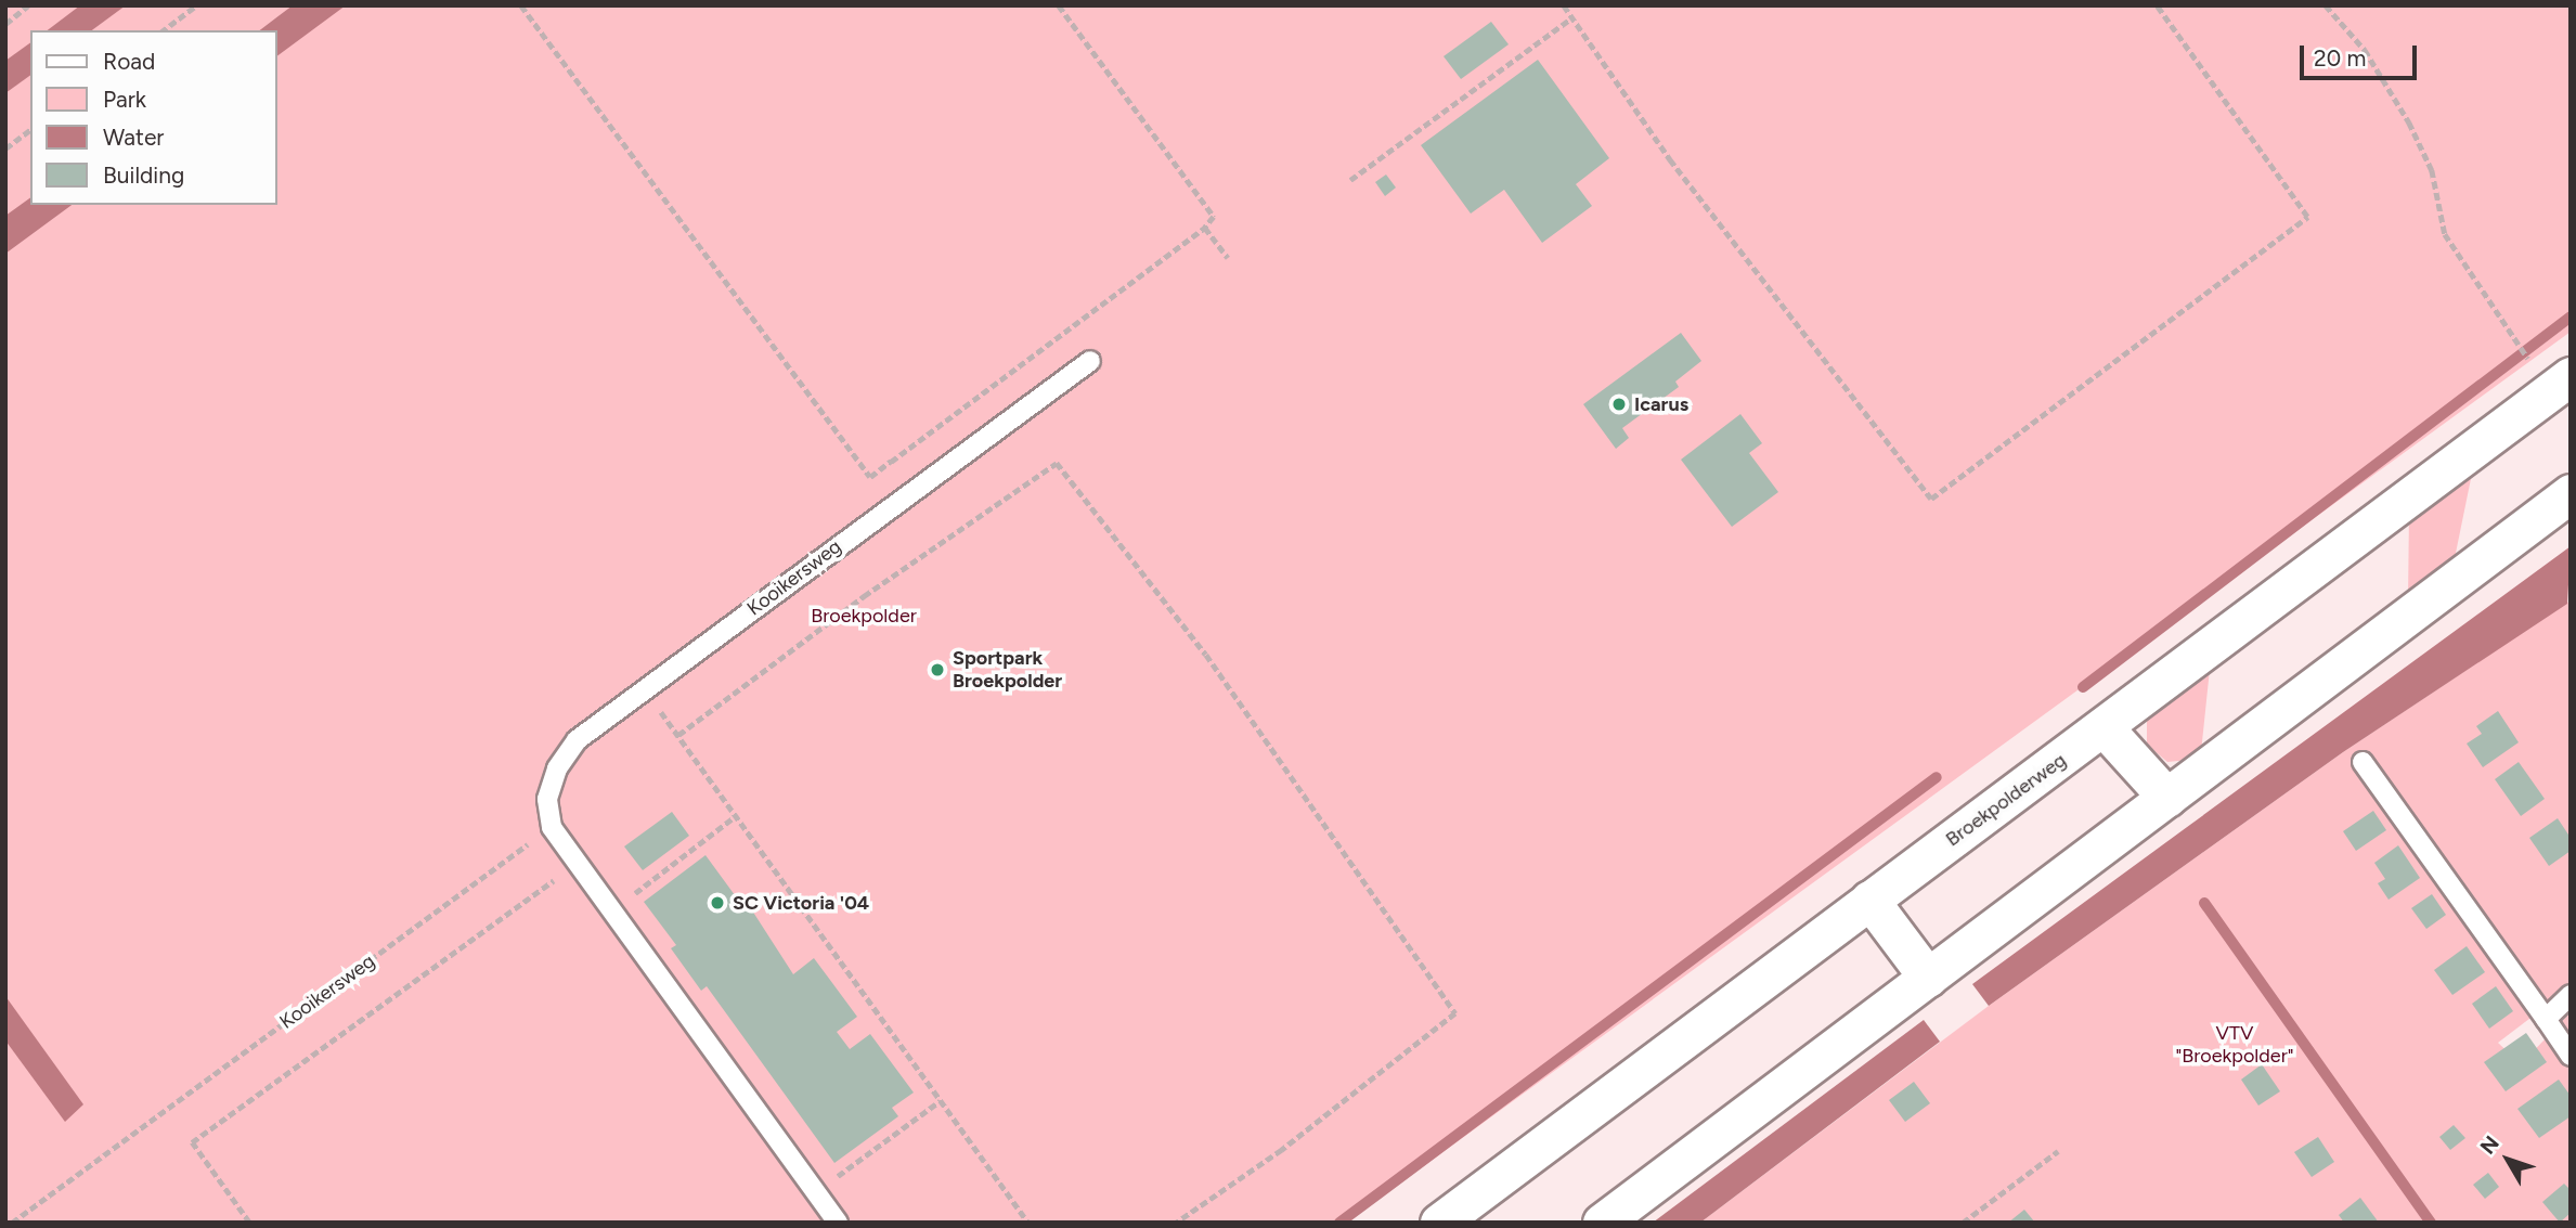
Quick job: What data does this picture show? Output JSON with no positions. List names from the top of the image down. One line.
{"streets":{"street":["Broekpolderweg"],"lane":["Kooikersweg"]},"parks":["Broekpolder","VTV \"Broekpolder\""],"places":["Icarus","Sportpark Broekpolder","SC Victoria '04"],"legend":["Road","Park","Water","Building"],"scale_bar":"20 m","north":"top left"}
